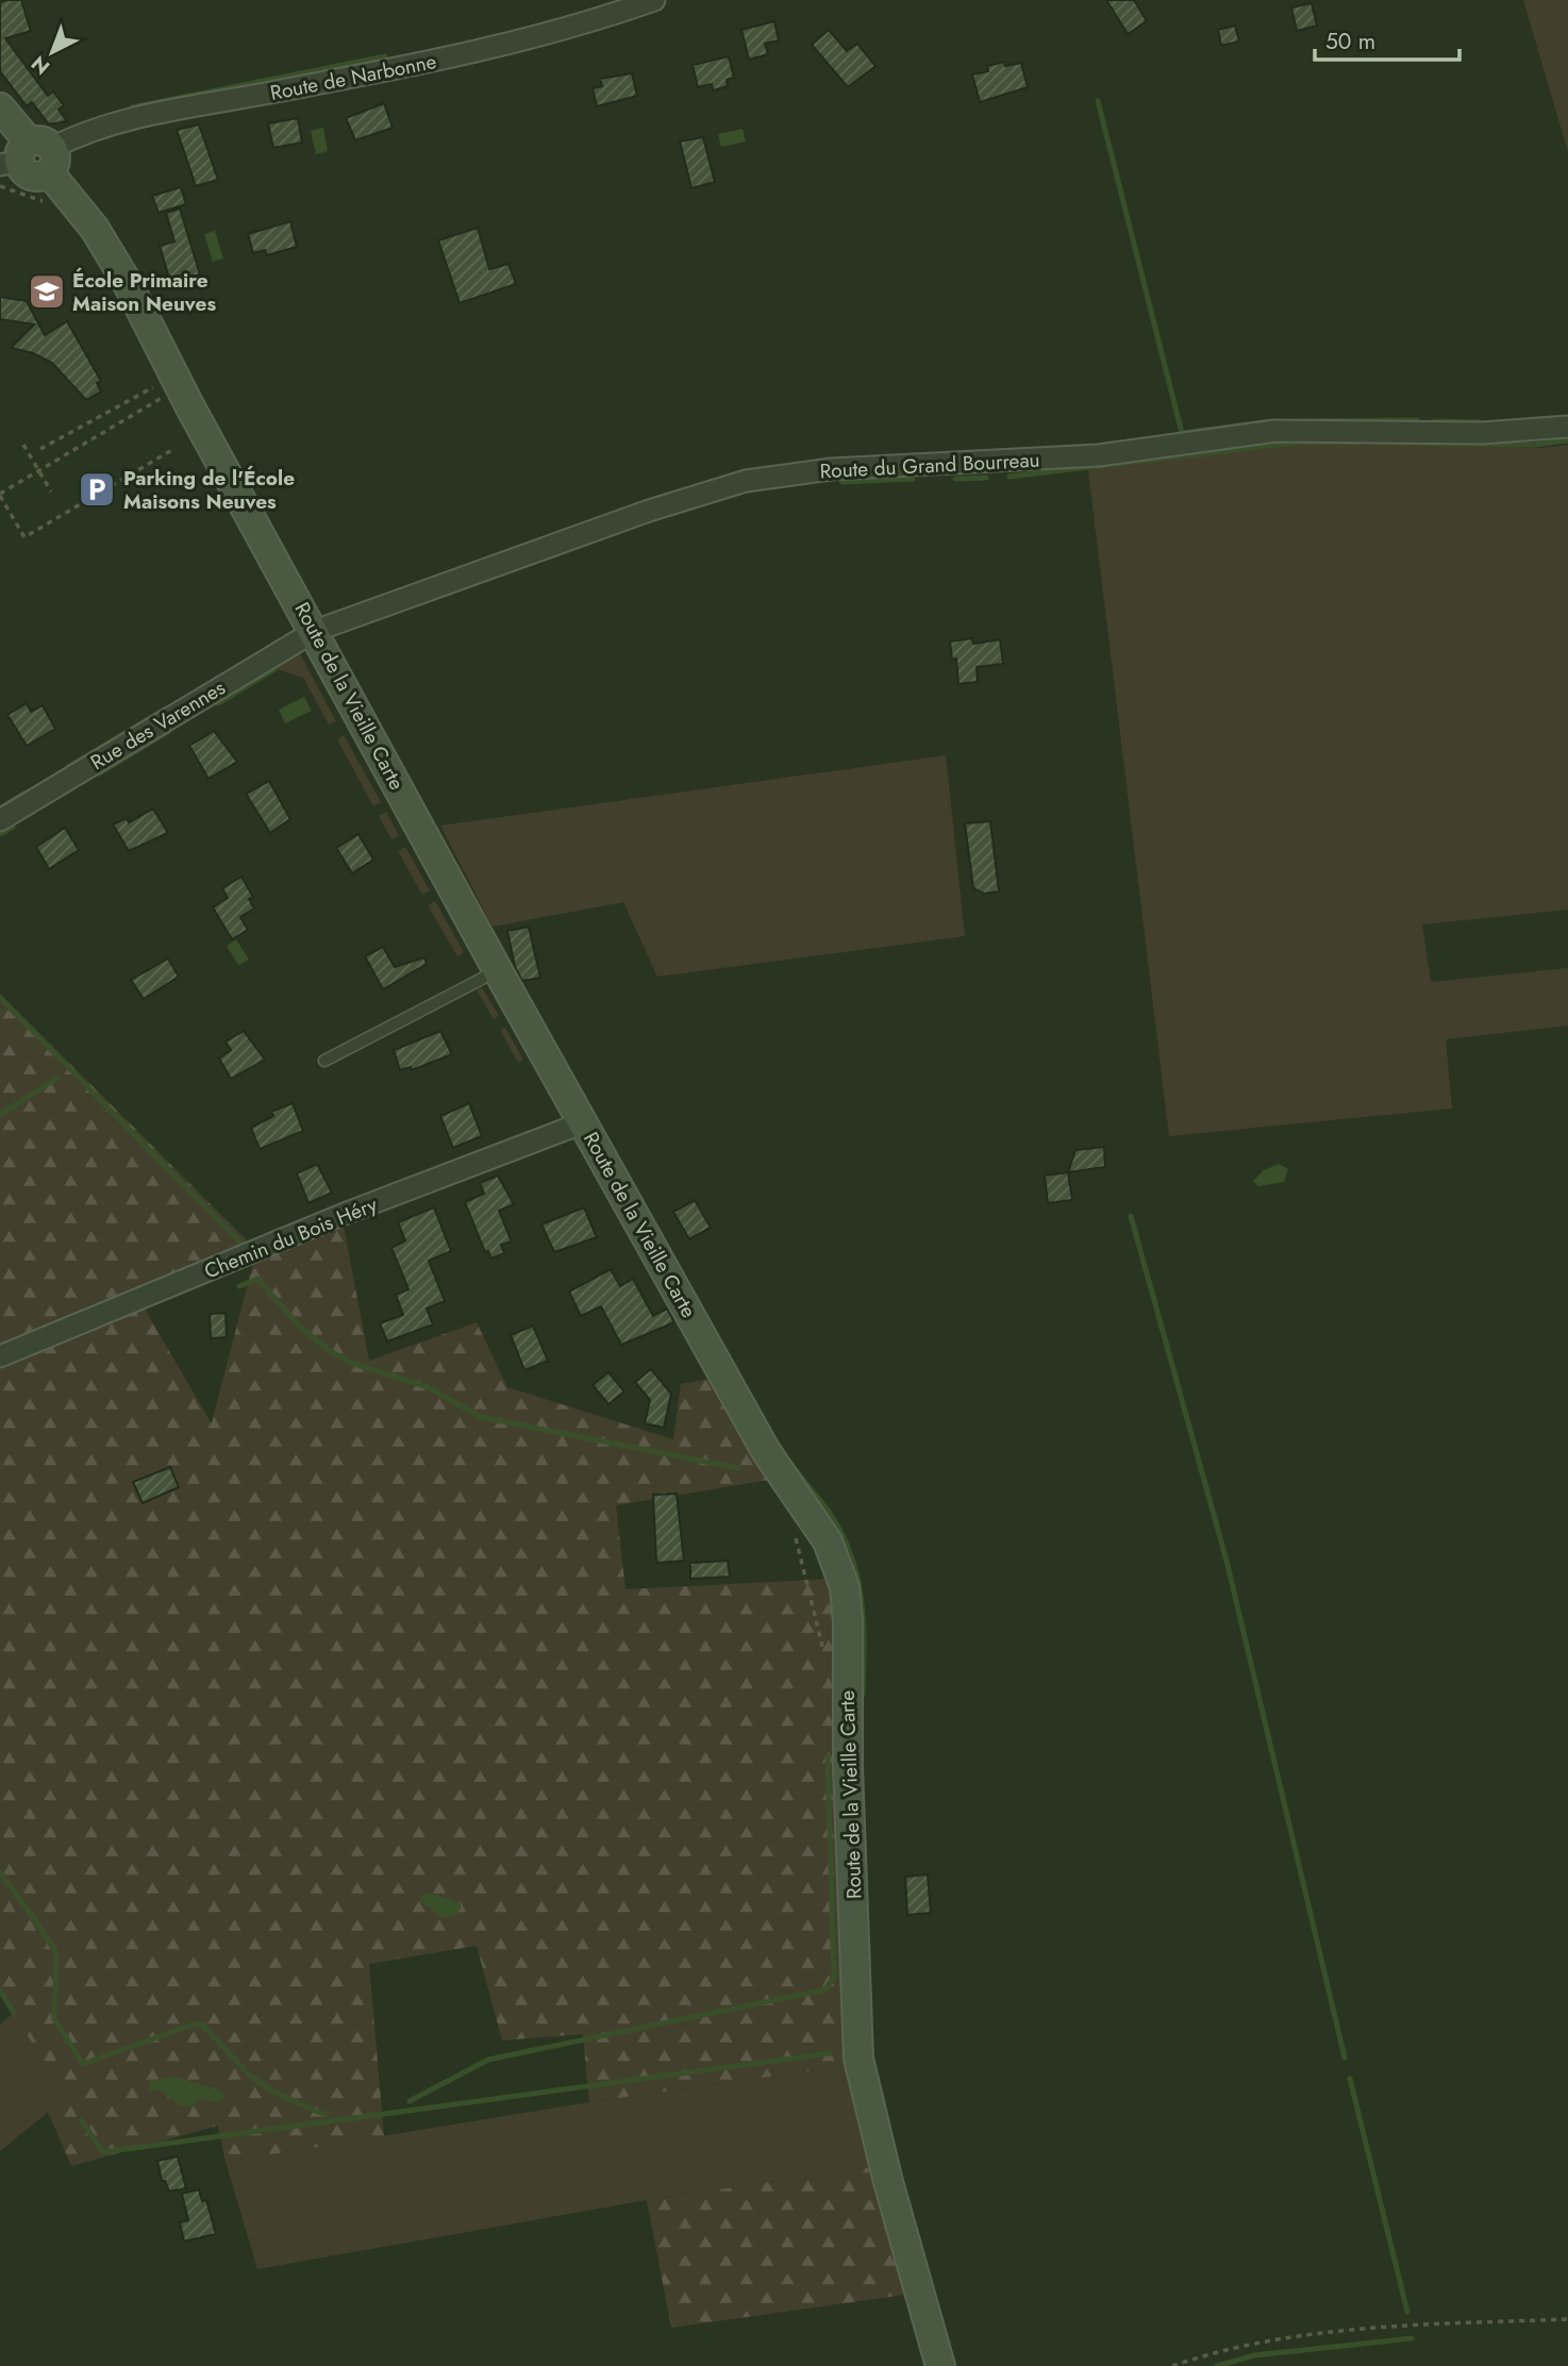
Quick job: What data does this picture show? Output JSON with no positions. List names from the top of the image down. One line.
{"streets":{"street":["Route de Narbonne","Route du Grand Bourreau","Route de la Vieille Carte","Rue des Varennes","Chemin du Bois Héry"]},"crossings":[["Route de Narbonne","Route de la Vieille Carte"],["Route du Grand Bourreau","Route de la Vieille Carte"],["Route du Grand Bourreau","Rue des Varennes"],["Route de la Vieille Carte","Rue des Varennes"],["Route de la Vieille Carte","Chemin du Bois Héry"]],"places":{"school or university":["École Primaire Maison Neuves"],"parking":["Parking de l'École Maisons Neuves"]},"scale_bar":"50 m","north":"bottom left"}
